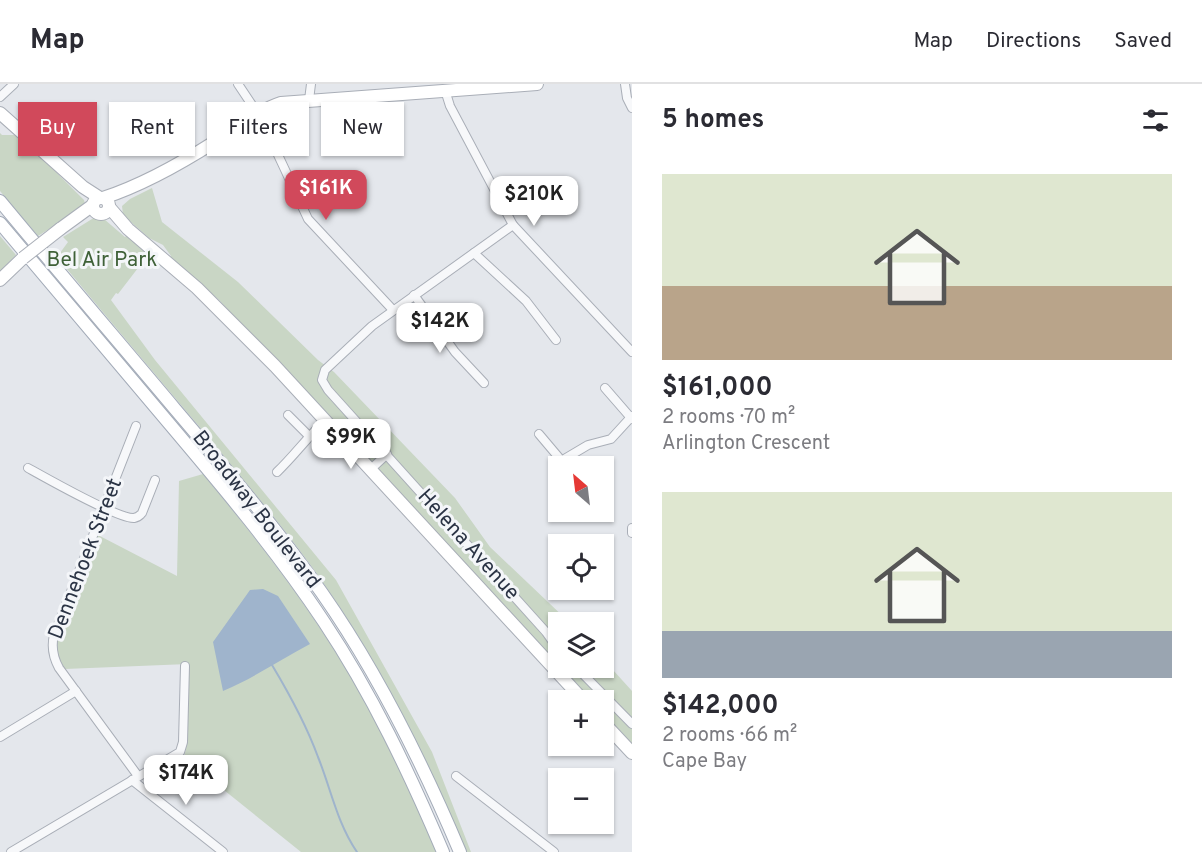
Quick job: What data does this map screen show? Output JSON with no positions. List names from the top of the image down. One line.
{"streets":{"main road":["Broadway Boulevard"],"street":["Helena Avenue","Dennehoek Street"]},"parks":["Bel Air Park"],"north":"top left","page":{"header":"Map","nav":["Map","Directions","Saved"],"heading":"5 homes","chip":["Buy","Rent","Filters","New"],"list":[{"name":"$161,000","note":"2 rooms · 70 m² · Arlington Crescent"},{"name":"$142,000","note":"2 rooms · 66 m² · Cape Bay"}],"price":["$161K","$210K","$142K","$99K","$174K"],"map_buttons":["+","−"]}}
